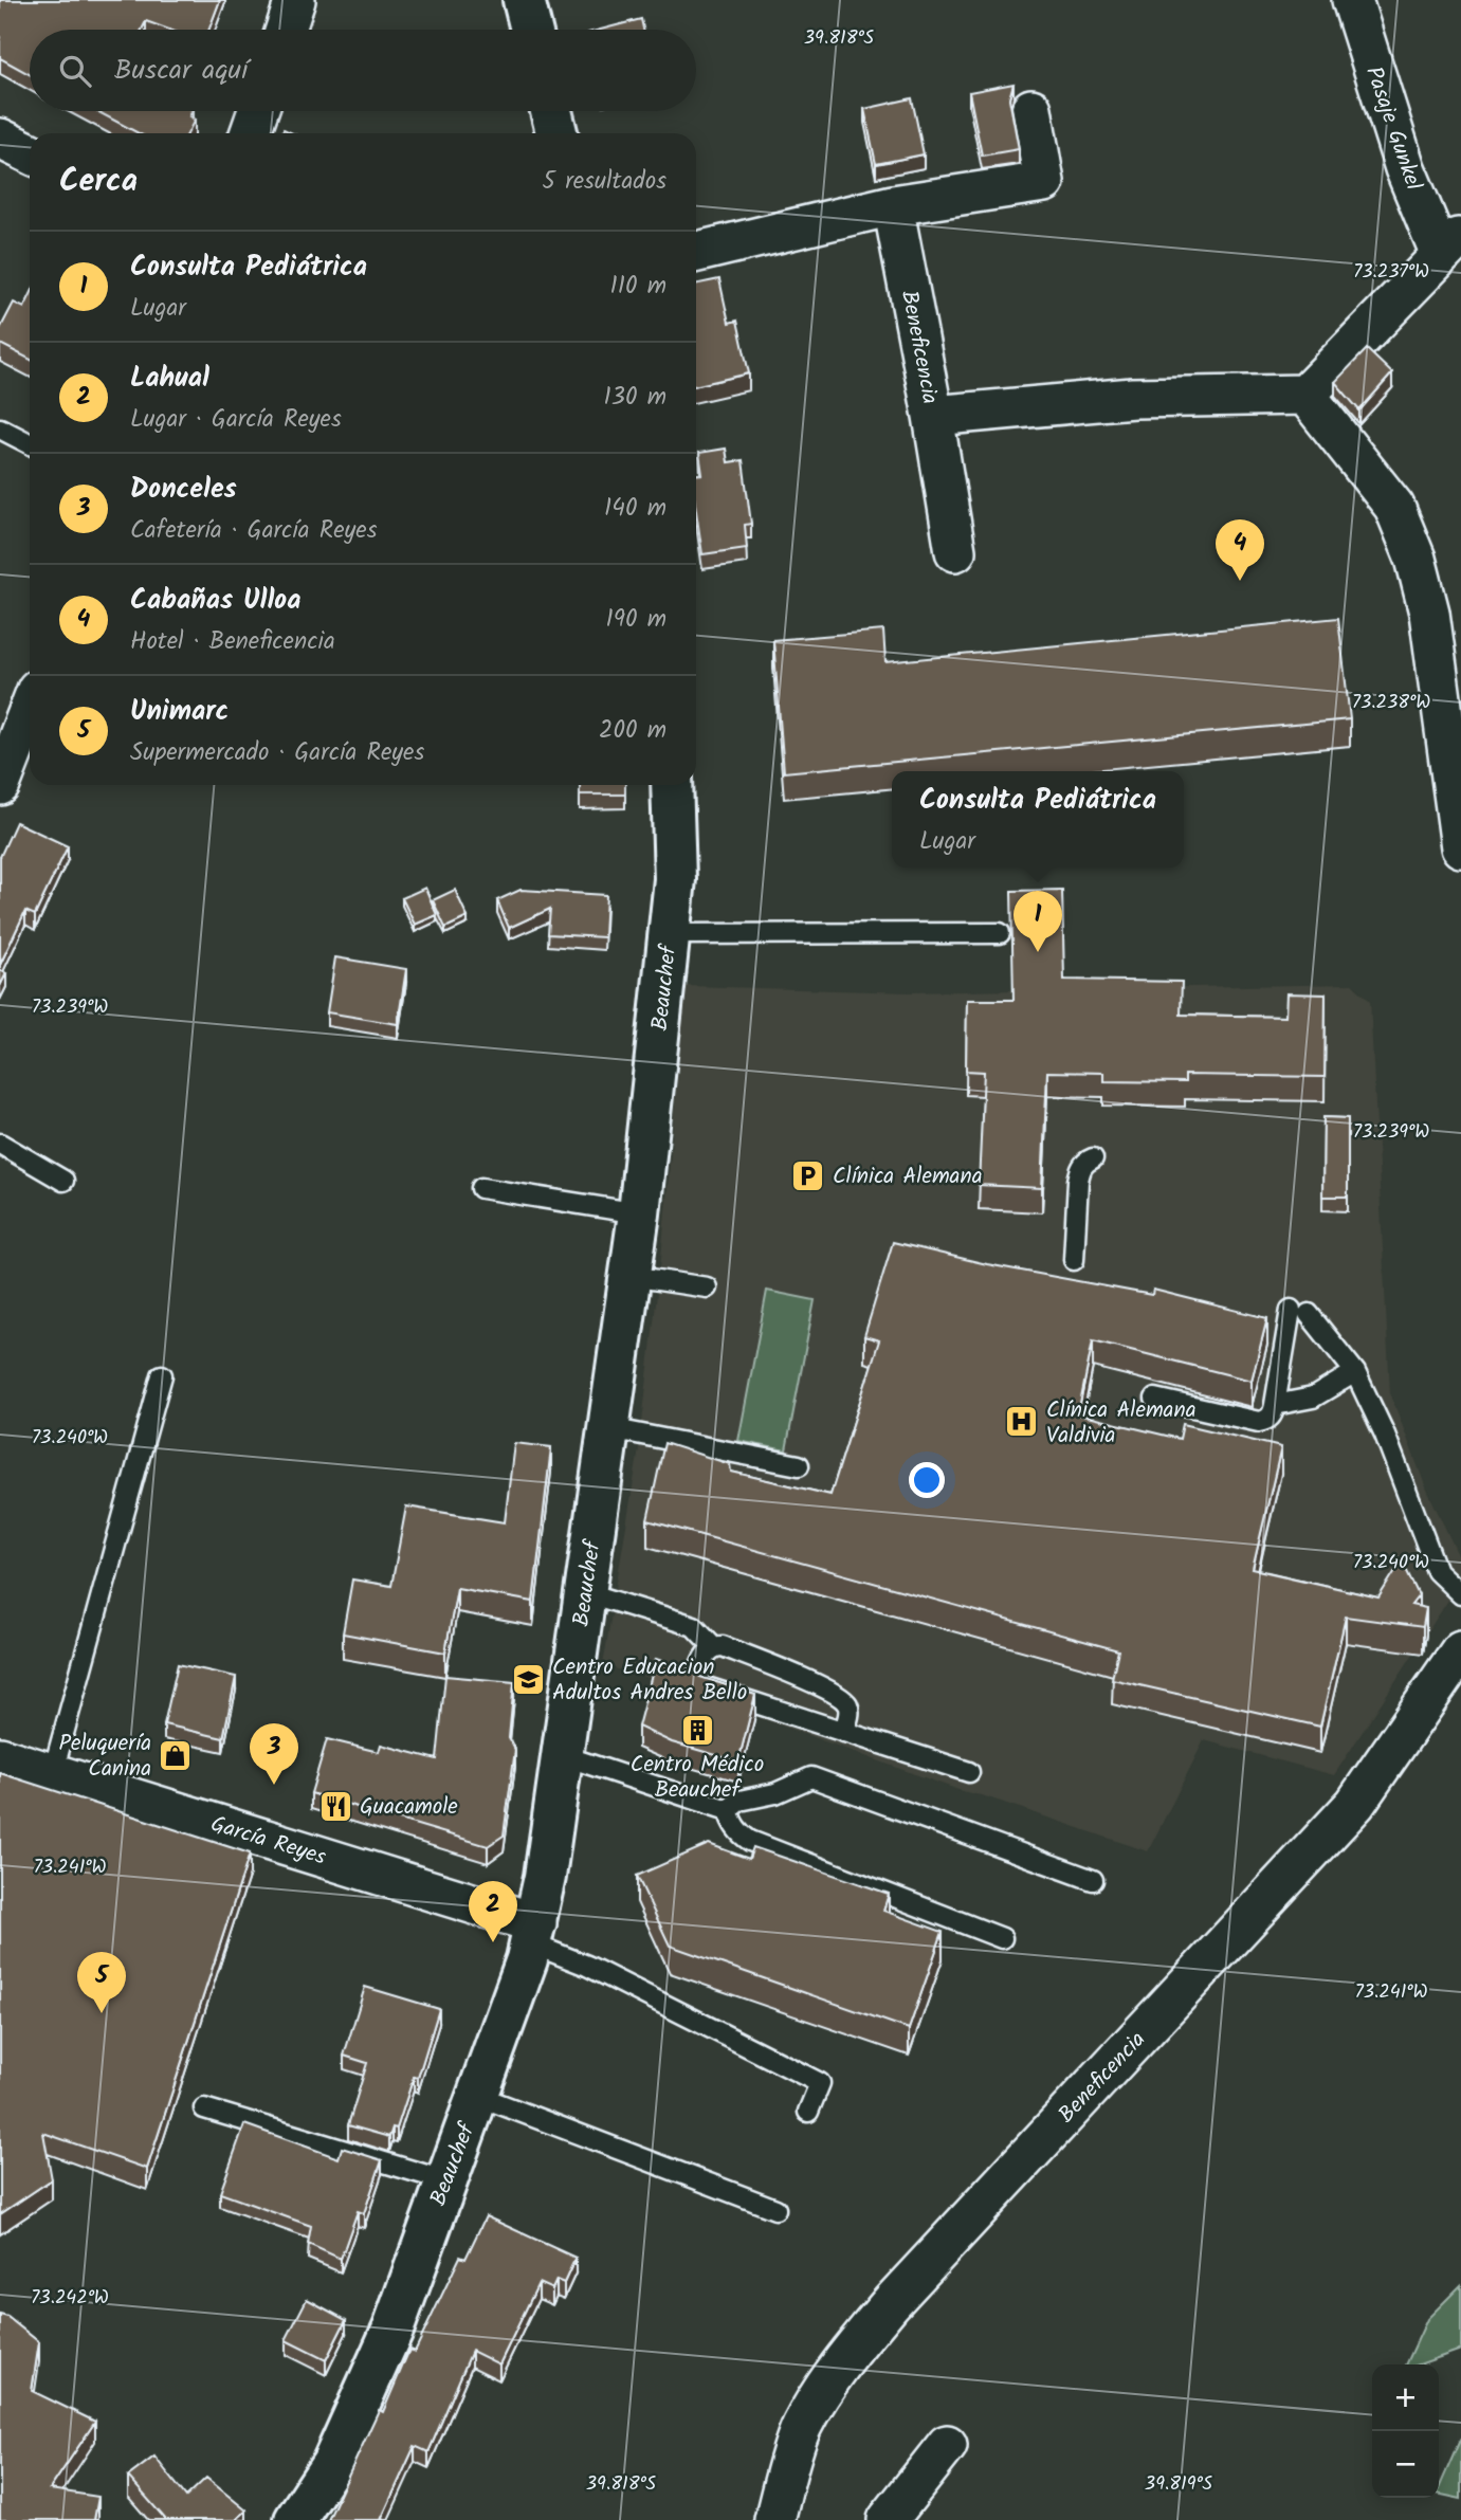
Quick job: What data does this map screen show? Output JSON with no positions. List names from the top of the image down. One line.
{"streets":{"main road":["Beauchef"],"street":["Pasaje Gunkel","Beneficencia","García Reyes"]},"crossings":[["Beauchef","García Reyes"]],"places":{"parking":["Clínica Alemana"],"hospital":["Clínica Alemana Valdivia"],"school or university":["Centro Educacion Adultos Andres Bello"],"building":["Centro Médico Beauchef"],"shop":["Peluquería Canina"],"restaurant":["Guacamole"]},"page":{"search":"Buscar aquí","heading":["Cerca","5 resultados"],"list":[{"mark":"1","name":"Consulta Pediátrica","note":"Lugar","value":"110 m"},{"mark":"2","name":"Lahual","note":"Lugar · García Reyes","value":"130 m"},{"mark":"3","name":"Donceles","note":"Cafetería · García Reyes","value":"140 m"},{"mark":"4","name":"Cabañas Ulloa","note":"Hotel · Beneficencia","value":"190 m"},{"mark":"5","name":"Unimarc","note":"Supermercado · García Reyes","value":"200 m"}],"pins":["4","1","3","2","5"],"popup":["Consulta Pediátrica","Lugar"],"map_buttons":["+","−"]},"coordinates":["39.818°S","73.237°W","73.238°W","73.239°W","73.240°W","73.241°W","73.242°W","39.819°S"]}
